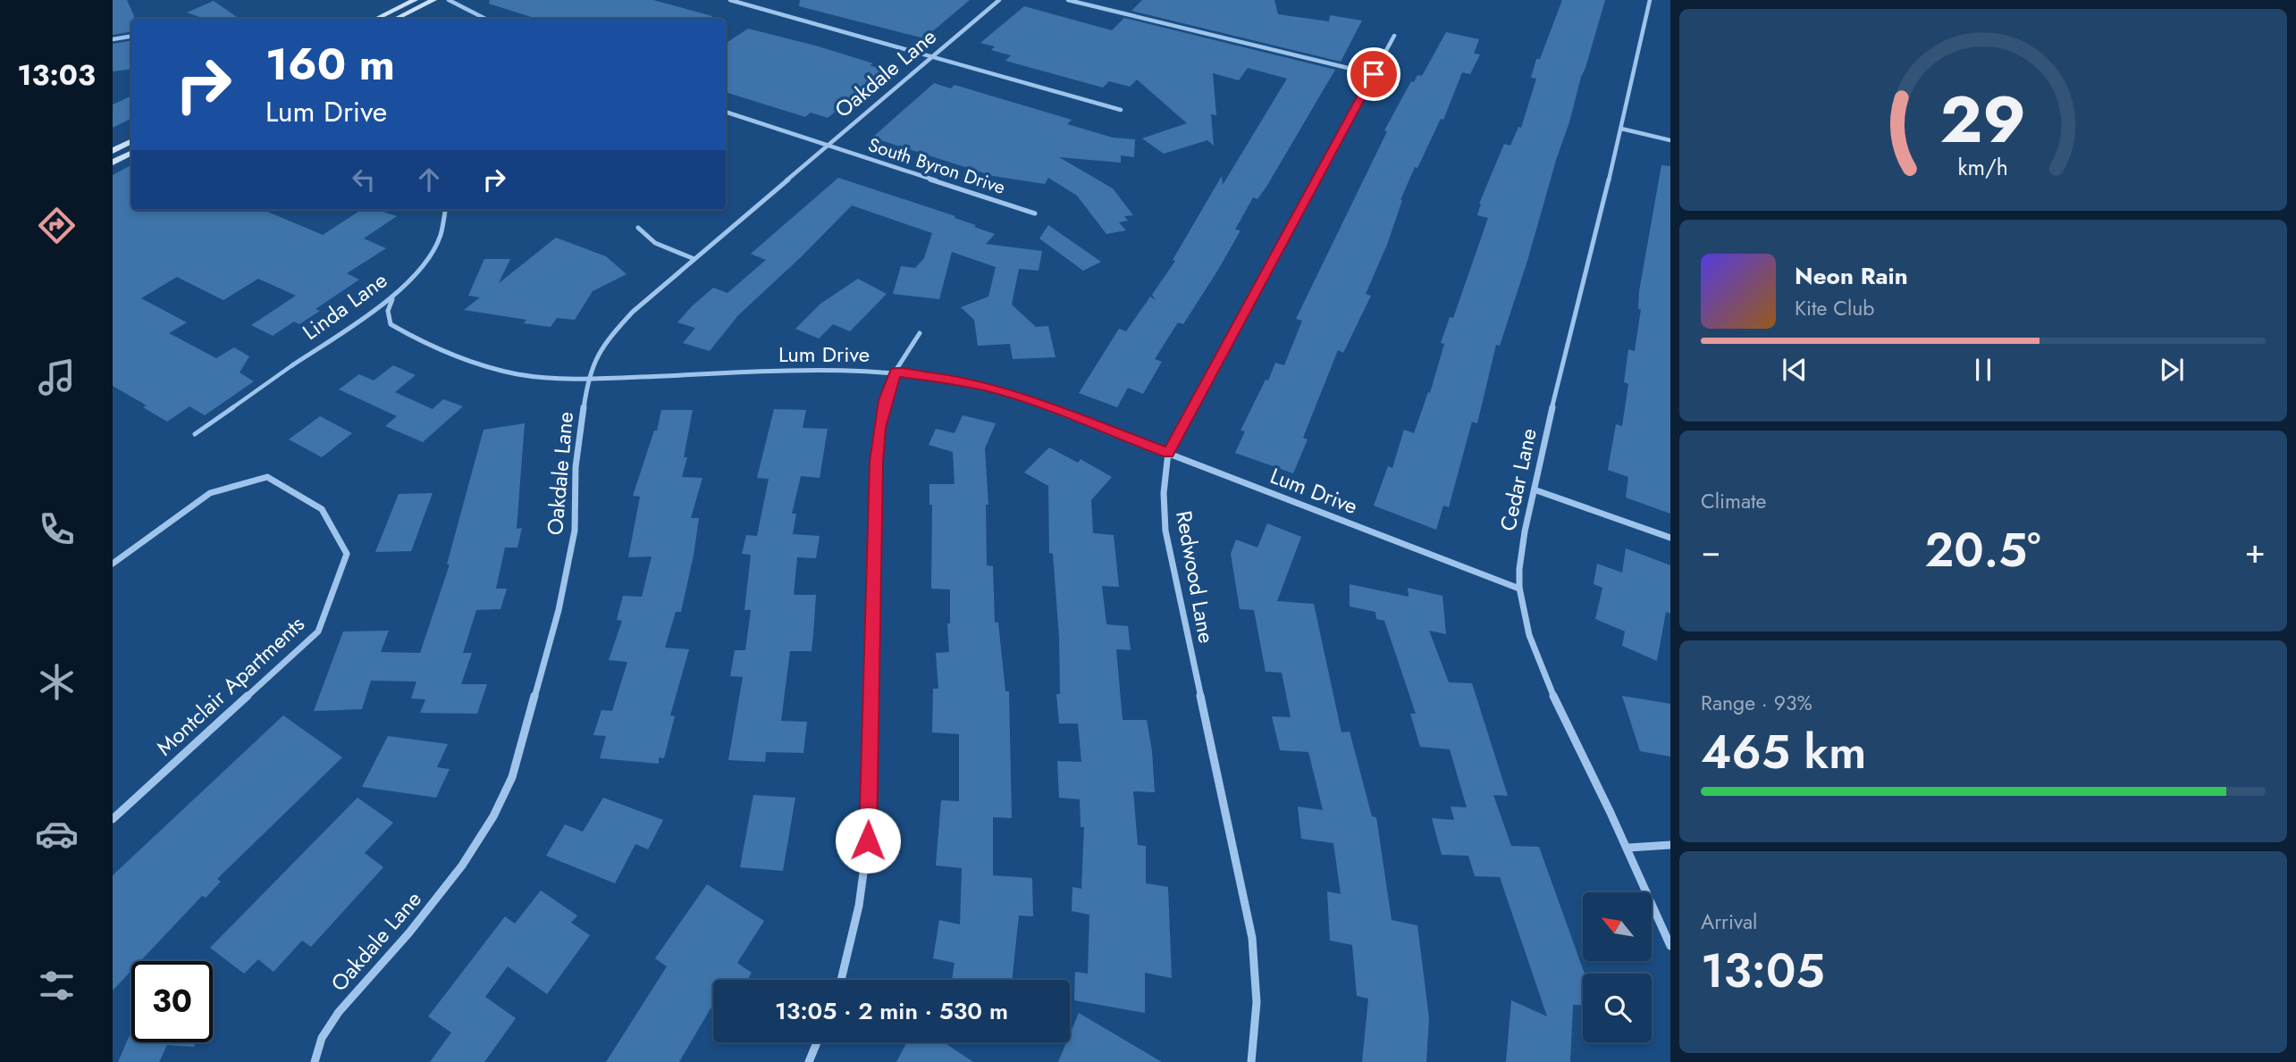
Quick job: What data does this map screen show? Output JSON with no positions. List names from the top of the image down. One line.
{"streets":{"street":["Oakdale Lane","South Byron Drive","Linda Lane","Lum Drive","Cedar Lane","Redwood Lane","Montclair Apartments"]},"crossings":[["Oakdale Lane","South Byron Drive"],["Oakdale Lane","Lum Drive"],["Linda Lane","Lum Drive"],["Lum Drive","Cedar Lane"],["Lum Drive","Redwood Lane"]],"north":"top left","page":{"tabs":"13:03","turn":["160 m","Lum Drive"],"song":["Neon Rain","Kite Club"],"tile":["Climate",["Range · 93%","465 km"],["Arrival","13:05"]],"heat":["−","20.5°","+"],"limit":"30","trip":"13:05 · 2 min · 530 m","gauge":["29","km/h"]}}
